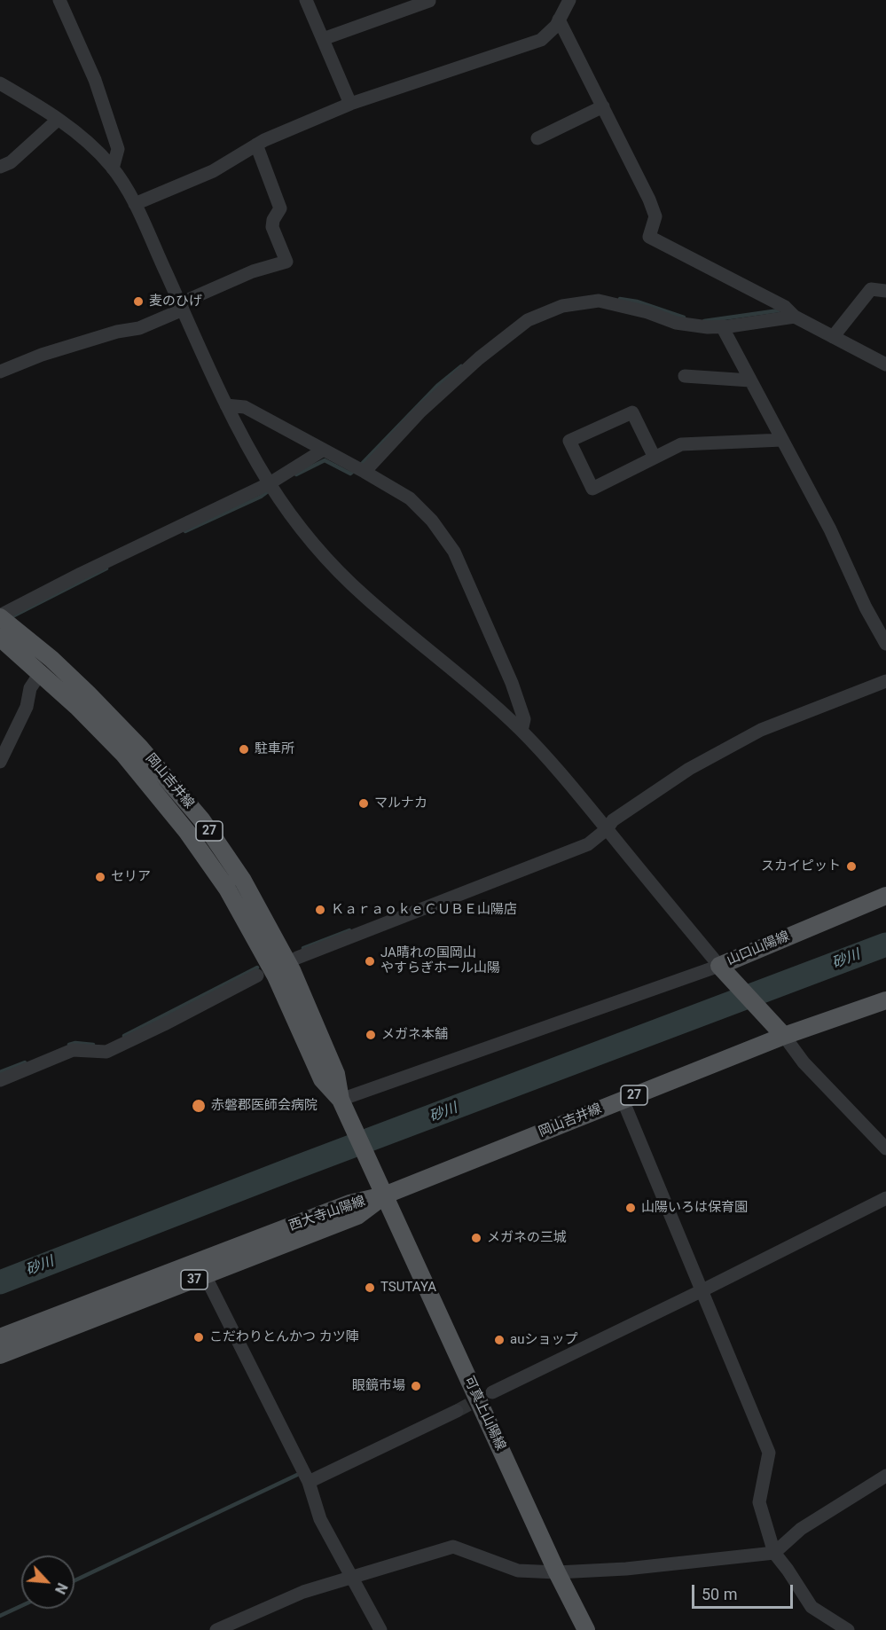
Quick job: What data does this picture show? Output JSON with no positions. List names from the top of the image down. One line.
{"streets":{"main road":["岡山吉井線","27","山口山陽線","西大寺山陽線","37","可真上山陽線"]},"crossings":[["岡山吉井線","山口山陽線"],["岡山吉井線","西大寺山陽線"],["岡山吉井線","可真上山陽線"],["西大寺山陽線","可真上山陽線"]],"water":["砂川"],"places":["麦のひげ","駐車所","マルナカ","スカイピット","セリア","ＫａｒａｏｋｅＣＵＢＥ山陽店","JA晴れの国岡山 やすらぎホール山陽","メガネ本舗","赤磐郡医師会病院","山陽いろは保育園","メガネの三城","TSUTAYA","こだわりとんかつ カツ陣","auショップ","眼鏡市場"],"scale_bar":"50 m","north":"bottom right"}
